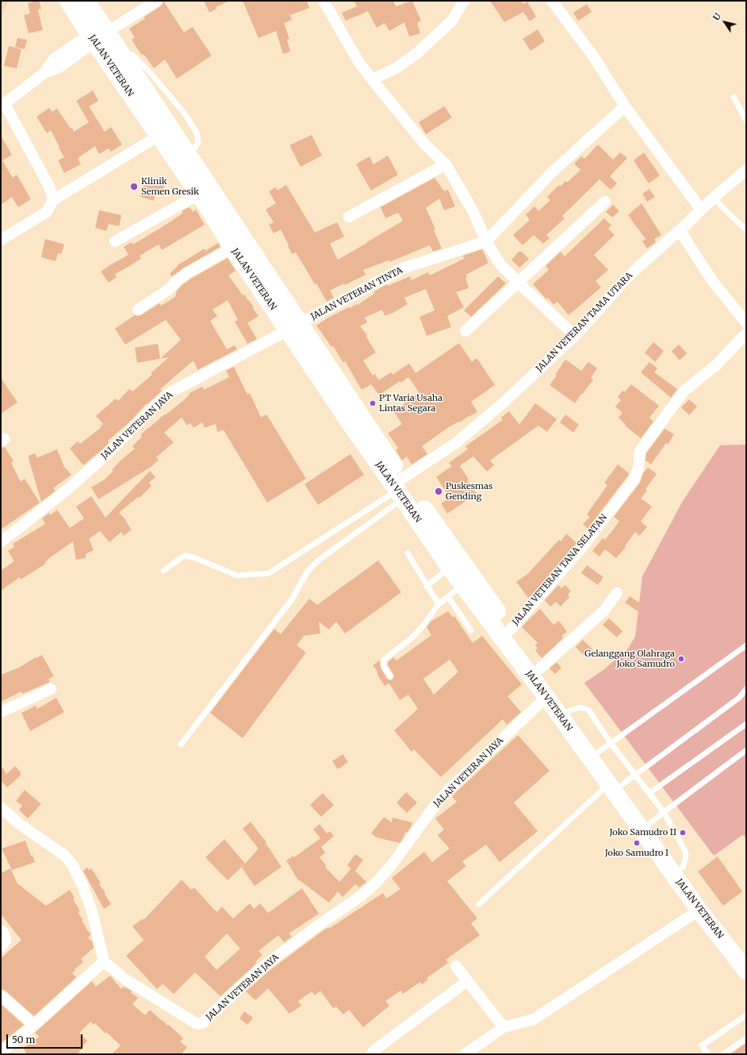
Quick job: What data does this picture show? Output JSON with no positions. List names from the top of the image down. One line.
{"streets":{"highway":["JALAN VETERAN"],"street":["JALAN VETERAN TINTA","JALAN VETERAN TAMA UTARA","JALAN VETERAN JAYA","JALAN VETERAN TANA SELATAN"]},"crossings":[["JALAN VETERAN","JALAN VETERAN TINTA"],["JALAN VETERAN","JALAN VETERAN TAMA UTARA"],["JALAN VETERAN","JALAN VETERAN JAYA"],["JALAN VETERAN","JALAN VETERAN TANA SELATAN"],["JALAN VETERAN TINTA","JALAN VETERAN JAYA"]],"places":["Klinik Semen Gresik","PT Varia Usaha Lintas Segara","Puskesmas Gending","Gelanggang Olahraga Joko Samudro","Joko Samudro II","Joko Samudro I"],"scale_bar":"50 m","north":"top left"}
